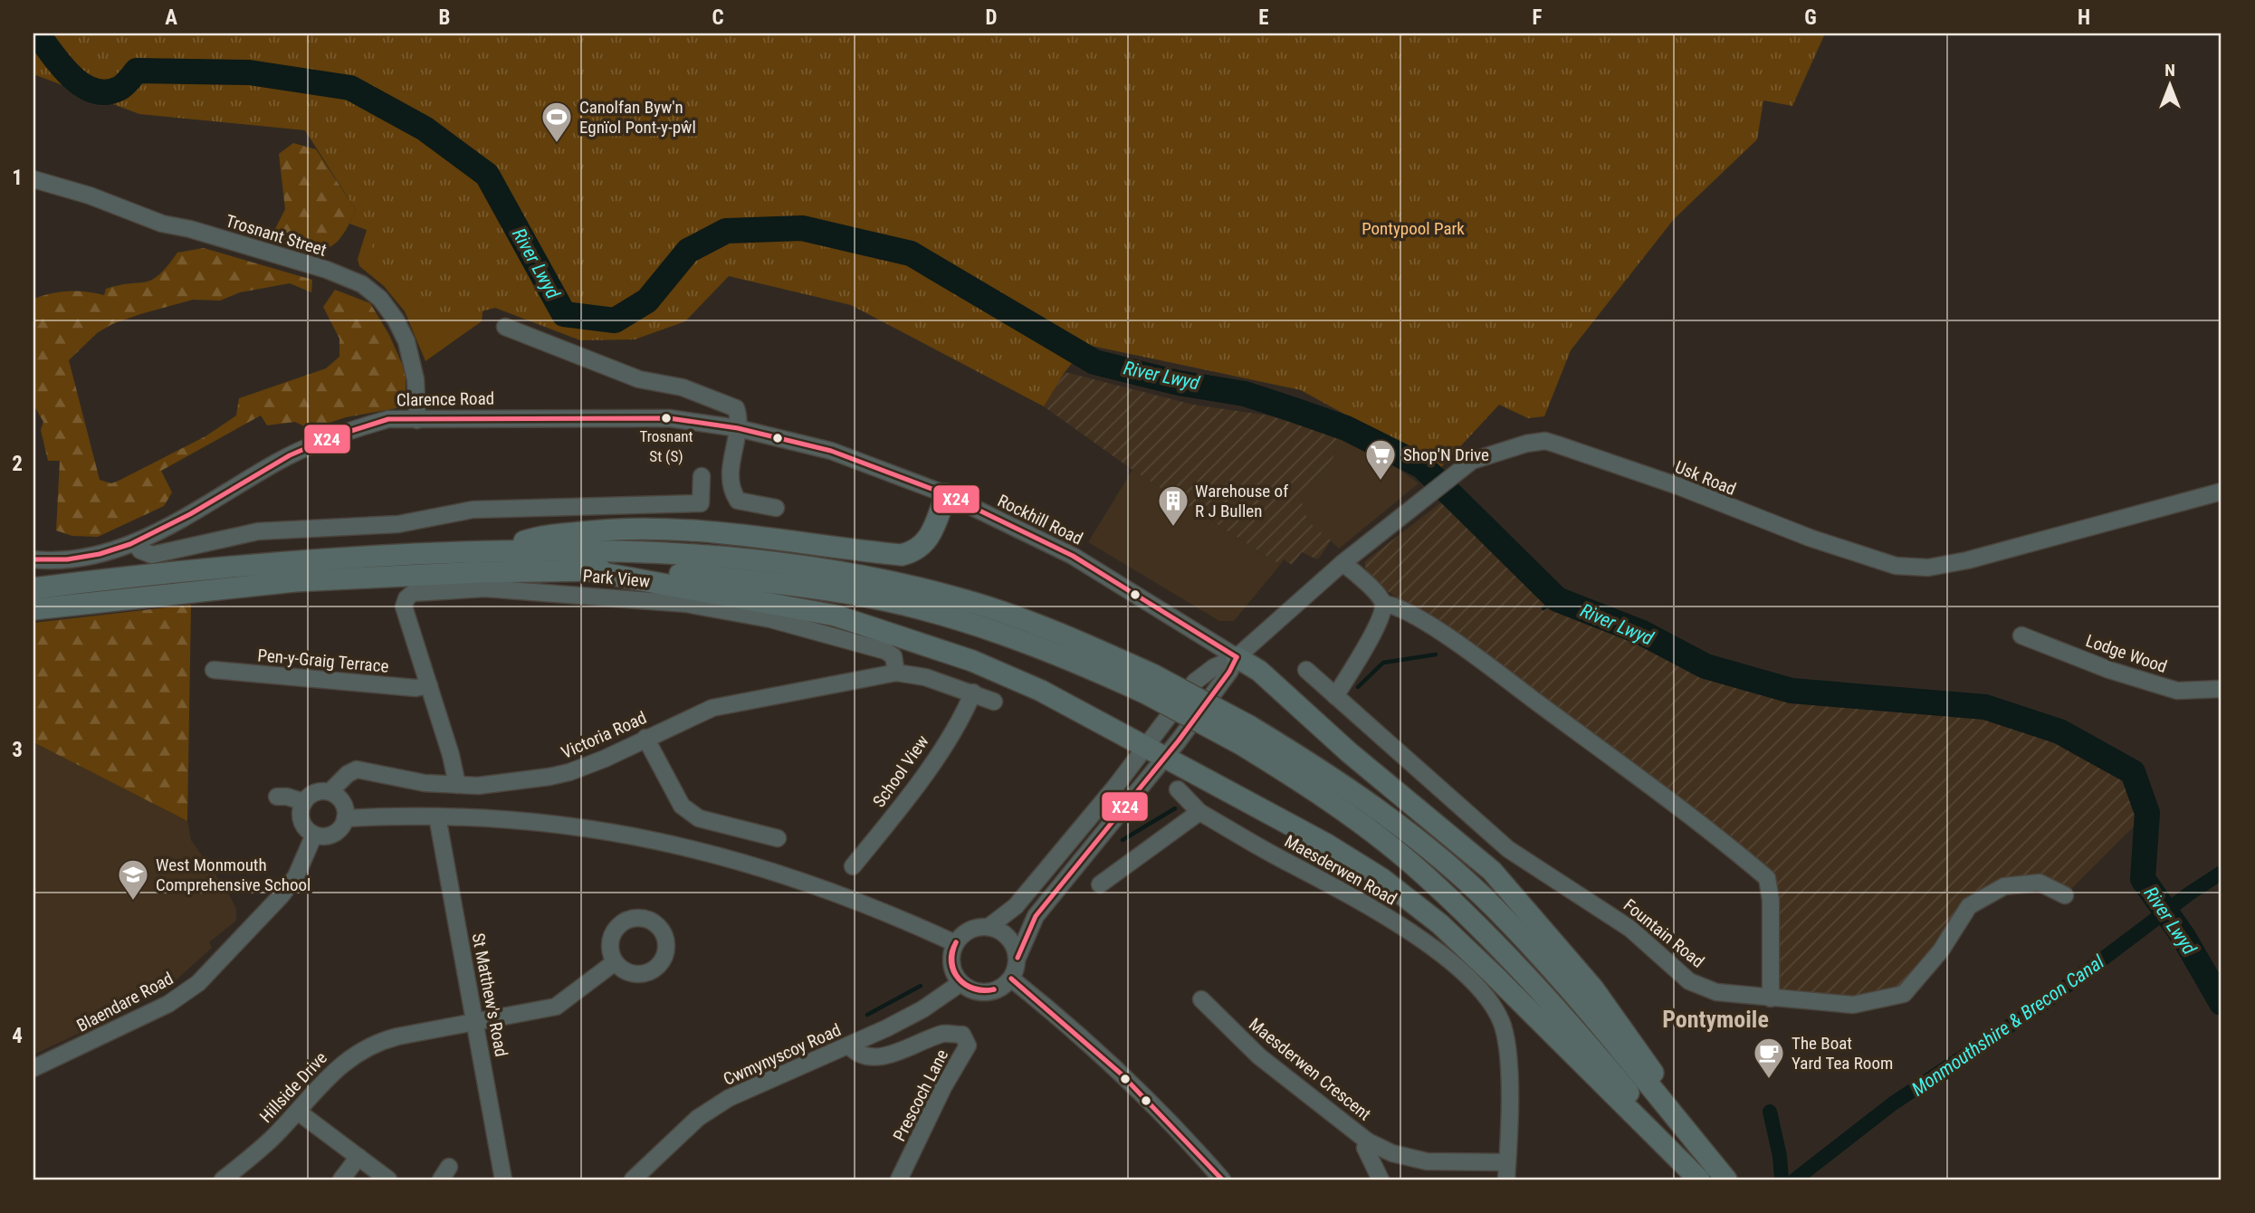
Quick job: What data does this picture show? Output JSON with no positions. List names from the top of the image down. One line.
{"streets":{"street":["Trosnant Street","Clarence Road","Usk Road","Rockhill Road","Park View","Lodge Wood","Pen-y-Graig Terrace","Victoria Road","School View","Maesderwen Road","Fountain Road","St Matthew's Road","Blaendare Road","Cwmynyscoy Road","Maesderwen Crescent","Hillside Drive","Prescoch Lane"]},"crossings":[["Trosnant Street","Clarence Road"],["Clarence Road","Rockhill Road"],["Usk Road","Rockhill Road"],["Park View","Pen-y-Graig Terrace"],["Park View","Victoria Road"],["Victoria Road","Blaendare Road"],["Maesderwen Road","Maesderwen Crescent"],["St Matthew's Road","Hillside Drive"],["Cwmynyscoy Road","Prescoch Lane"]],"districts":["Pontymoile"],"water":["River Lwyd","Monmouthshire & Brecon Canal"],"parks":["Pontypool Park"],"places":{"sports":["Canolfan Byw'n Egnïol Pont-y-pŵl"],"other":["Trosnant St (S)"],"supermarket":["Shop'N Drive"],"building":["Warehouse of R J Bullen"],"school or university":["West Monmouth Comprehensive School"],"cafe":["The Boat Yard Tea Room"]},"lines":["transit line X24"],"north":"top","grid":{"columns":["A","B","C","D","E","F","G","H"],"rows":["1","2","3","4"]}}
